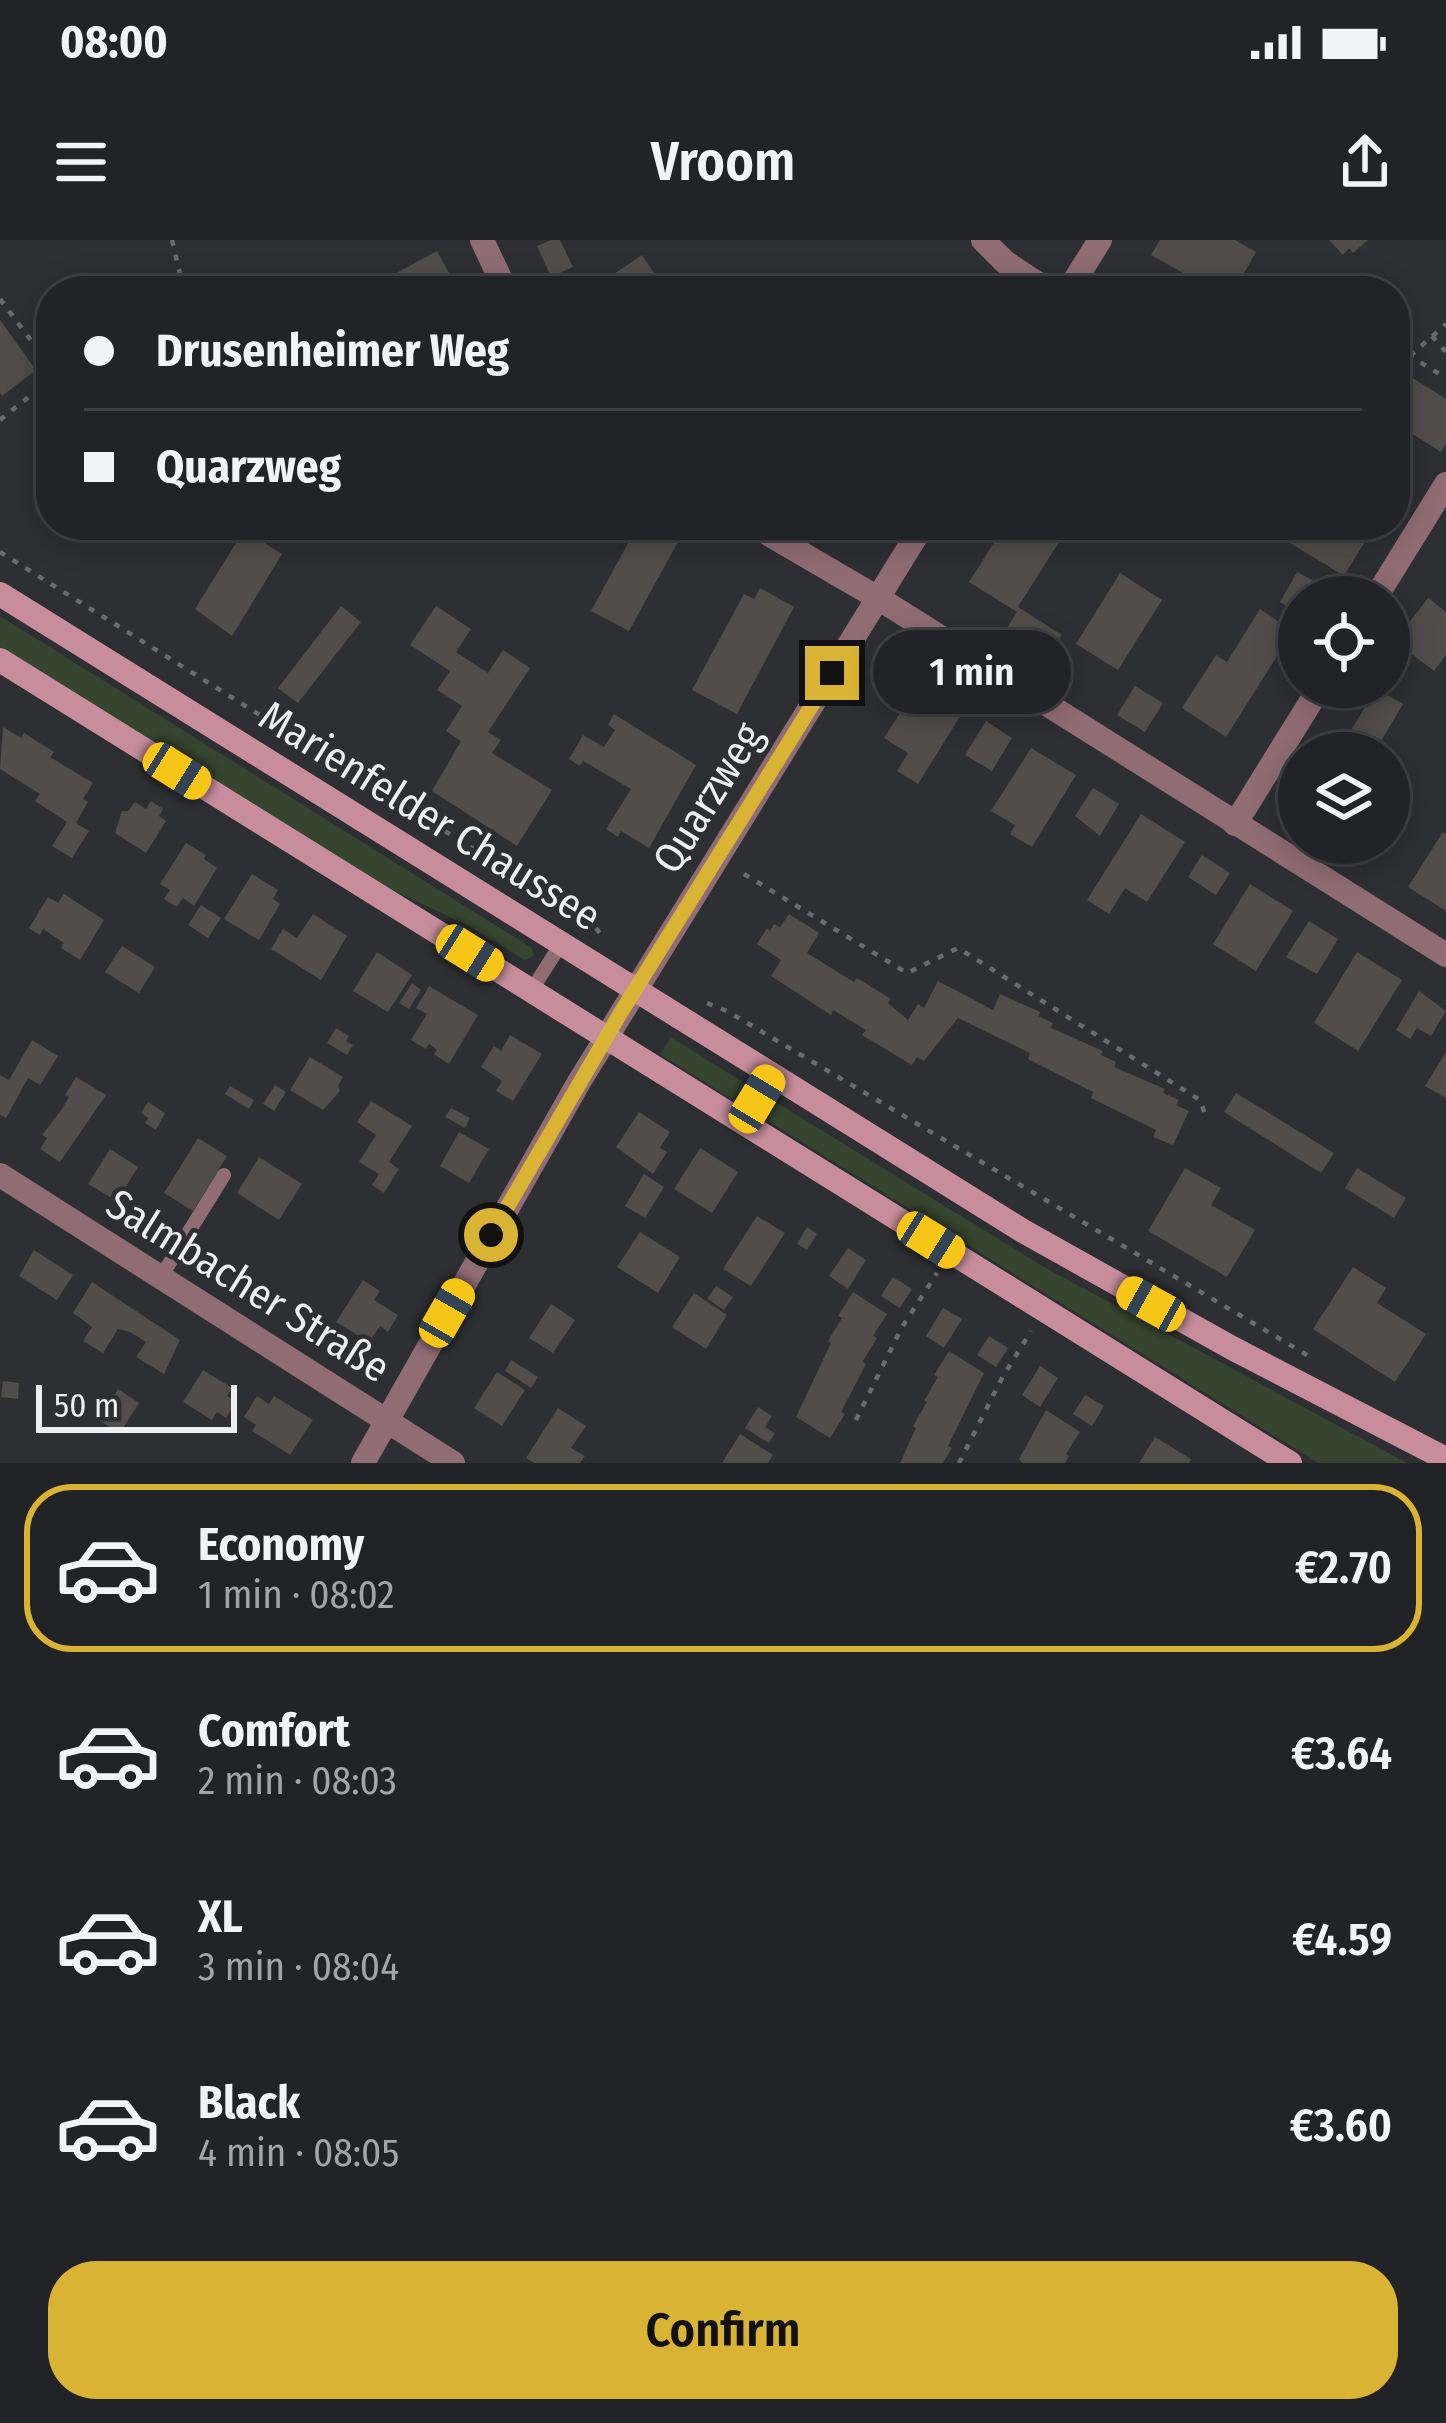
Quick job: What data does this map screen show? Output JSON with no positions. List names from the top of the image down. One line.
{"streets":{"main road":["Marienfelder Chaussee"],"street":["Quarzweg","Salmbacher Straße"]},"crossings":[["Quarzweg","Marienfelder Chaussee"],["Quarzweg","Salmbacher Straße"]],"scale_bar":"50 m","page":{"status":"08:00","header":"Vroom","banner":["Drusenheimer Weg","Quarzweg"],"bubble":"1 min","scale":"50 m","list":[{"name":"Economy","note":"1 min · 08:02","value":"€2.70"},{"name":"Comfort","note":"2 min · 08:03","value":"€3.64"},{"name":"XL","note":"3 min · 08:04","value":"€4.59"},{"name":"Black","note":"4 min · 08:05","value":"€3.60"}],"buttons":"Confirm"}}
